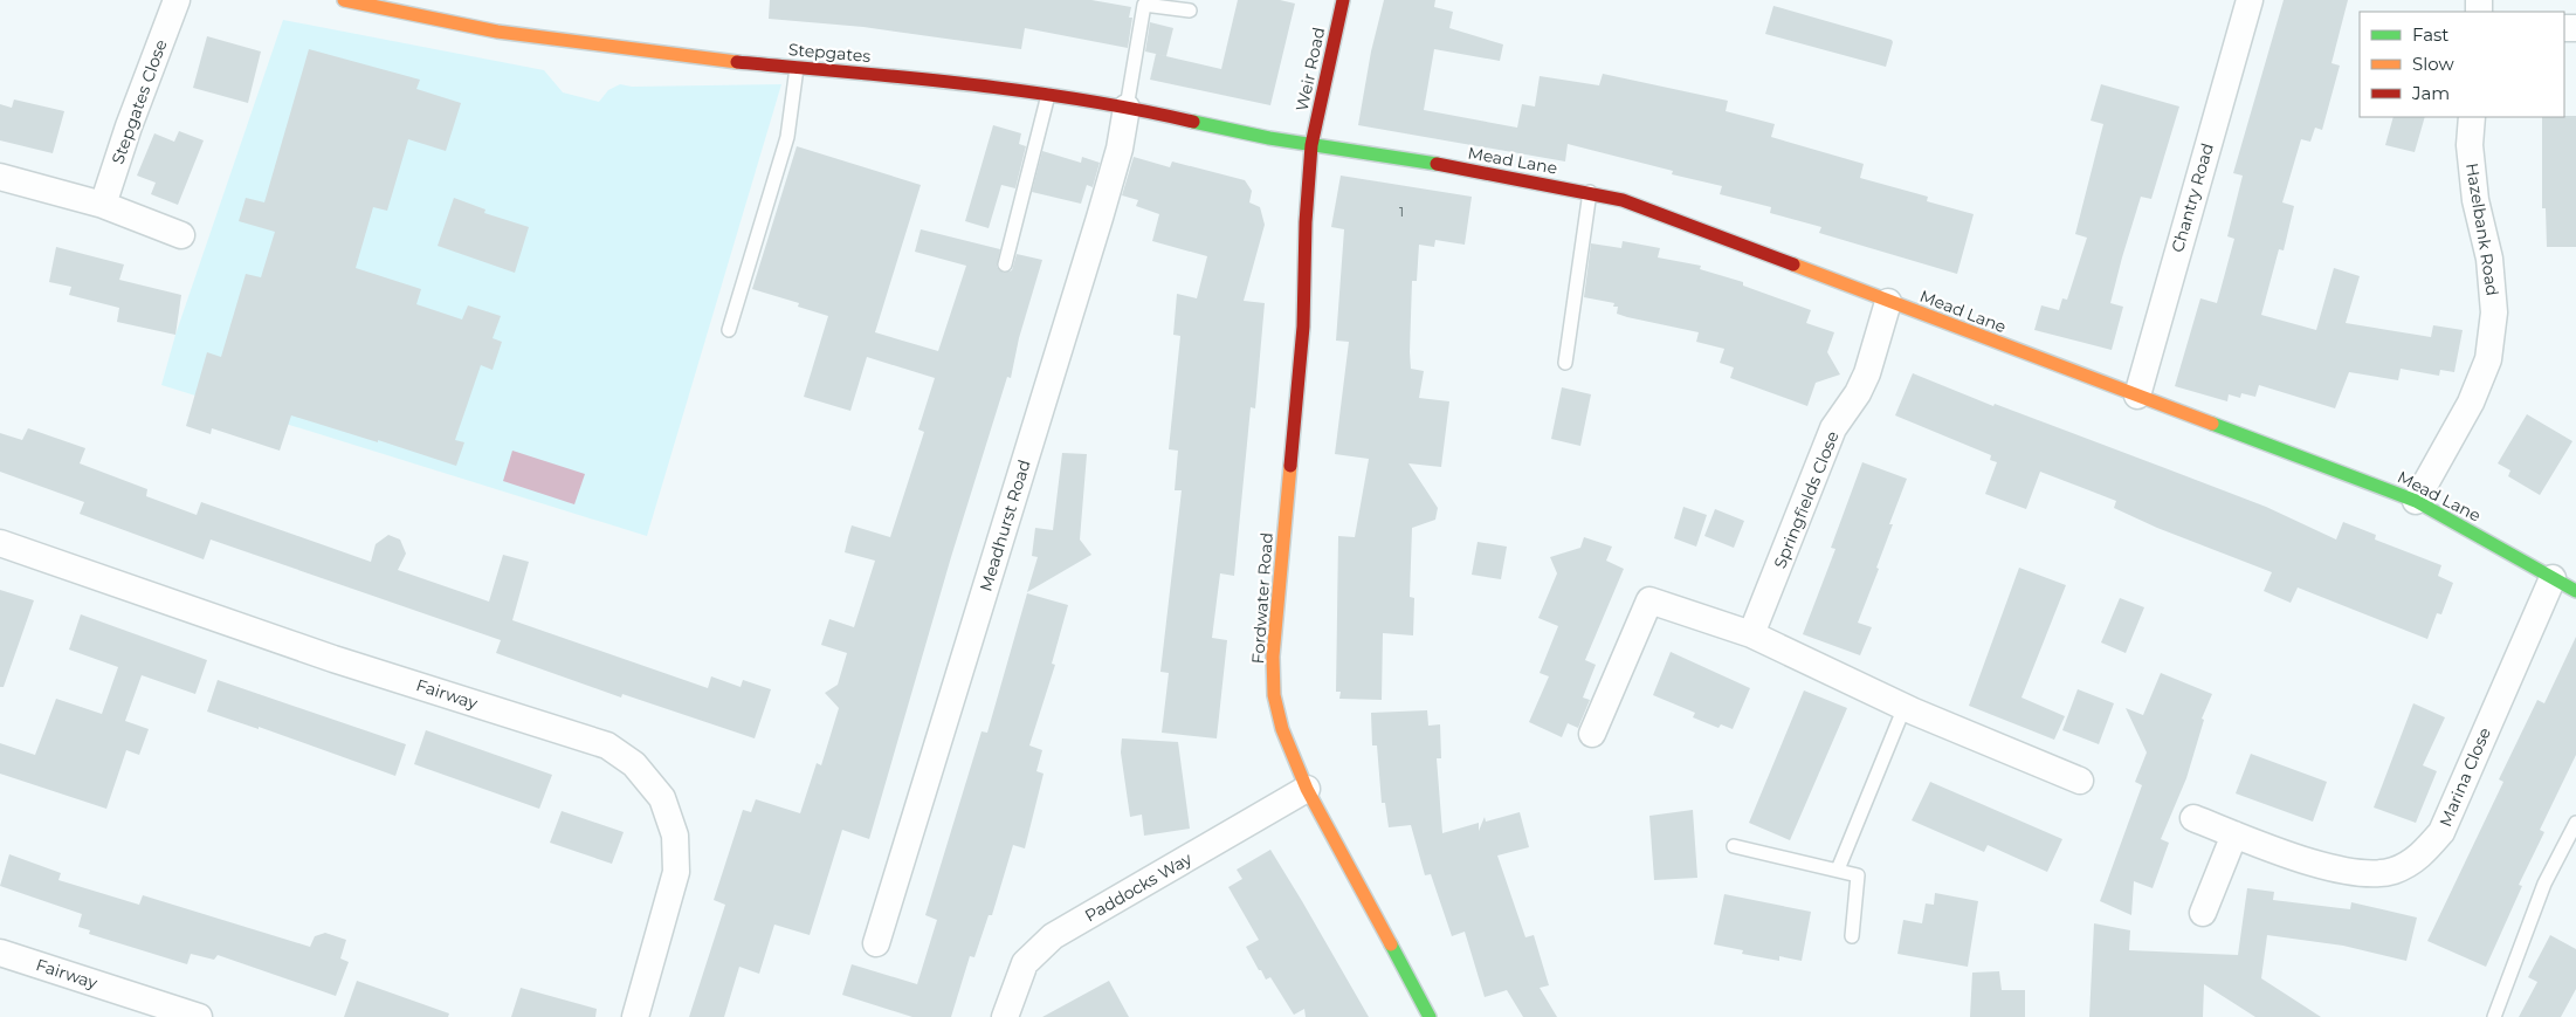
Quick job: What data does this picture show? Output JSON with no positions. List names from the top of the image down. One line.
{"streets":{"street":["Stepgates","Weir Road","Stepgates Close","Mead Lane","Chantry Road","Hazelbank Road","Springfields Close","Meadhurst Road","Fordwater Road","Fairway","Marina Close","Paddocks Way"]},"crossings":[["Stepgates","Weir Road"],["Stepgates","Mead Lane"],["Stepgates","Meadhurst Road"],["Stepgates","Fordwater Road"],["Weir Road","Mead Lane"],["Weir Road","Fordwater Road"],["Mead Lane","Chantry Road"],["Mead Lane","Hazelbank Road"],["Mead Lane","Springfields Close"],["Mead Lane","Fordwater Road"],["Mead Lane","Marina Close"],["Fordwater Road","Paddocks Way"]],"house_numbers":["1"],"legend":["Fast","Slow","Jam"]}
